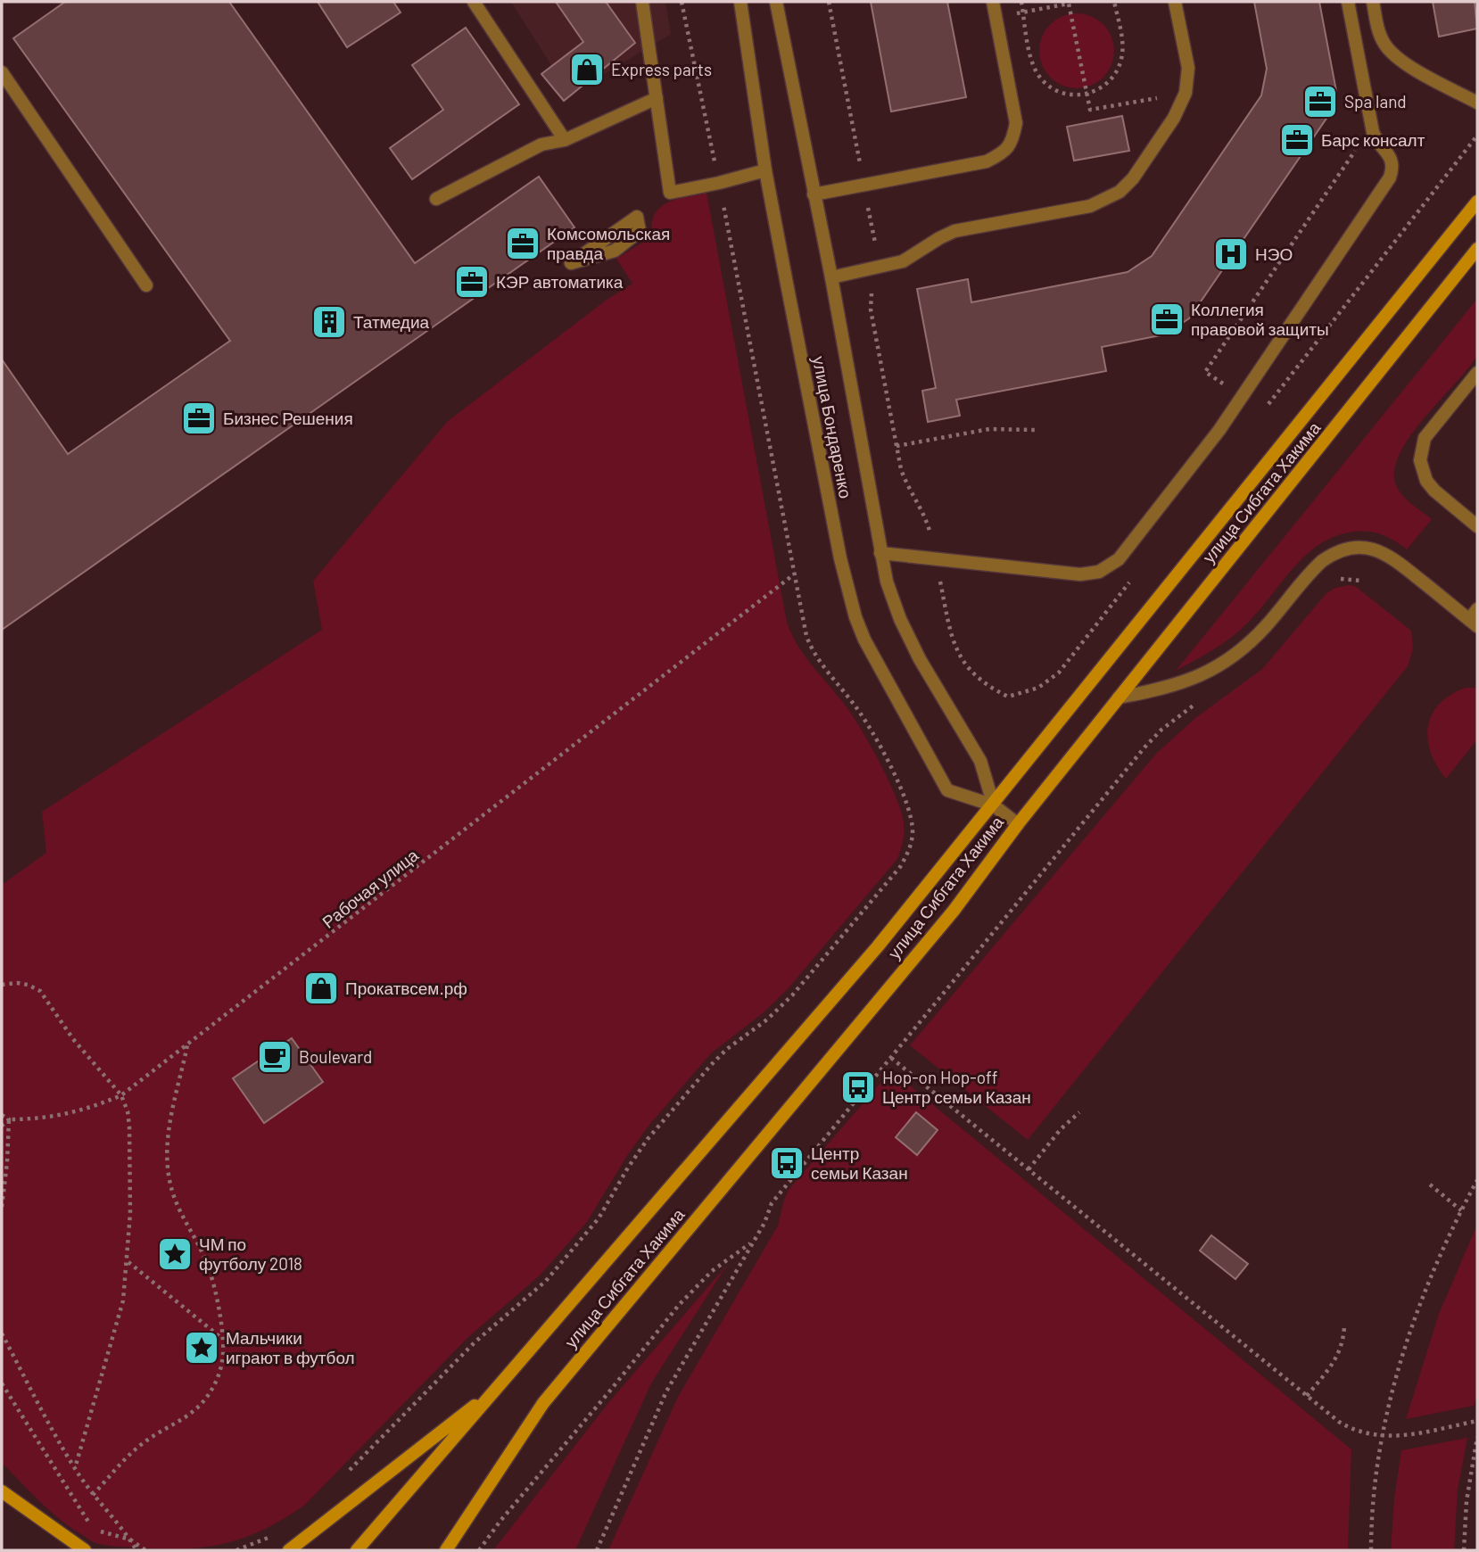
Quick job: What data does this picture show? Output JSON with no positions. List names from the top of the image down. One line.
{"streets":{"main road":["улица Сибгата Хакима"],"street":["улица Бондаренко"],"path":["Рабочая улица"]},"crossings":[["улица Бондаренко","улица Сибгата Хакима"]],"places":{"shop":["Express parts","Прокатвсем.рф"],"office":["Spa land","Барс консалт","Комсомольская правда","КЭР автоматика","Коллегия правовой защиты","Бизнес Решения"],"hospital":["НЭО"],"building":["Татмедиа"],"cafe":["Boulevard"],"bus stop":["Hop-on Hop-off Центр семьи Казан","Центр семьи Казан"],"place":["ЧМ по футболу 2018","Мальчики играют в футбол"]}}
